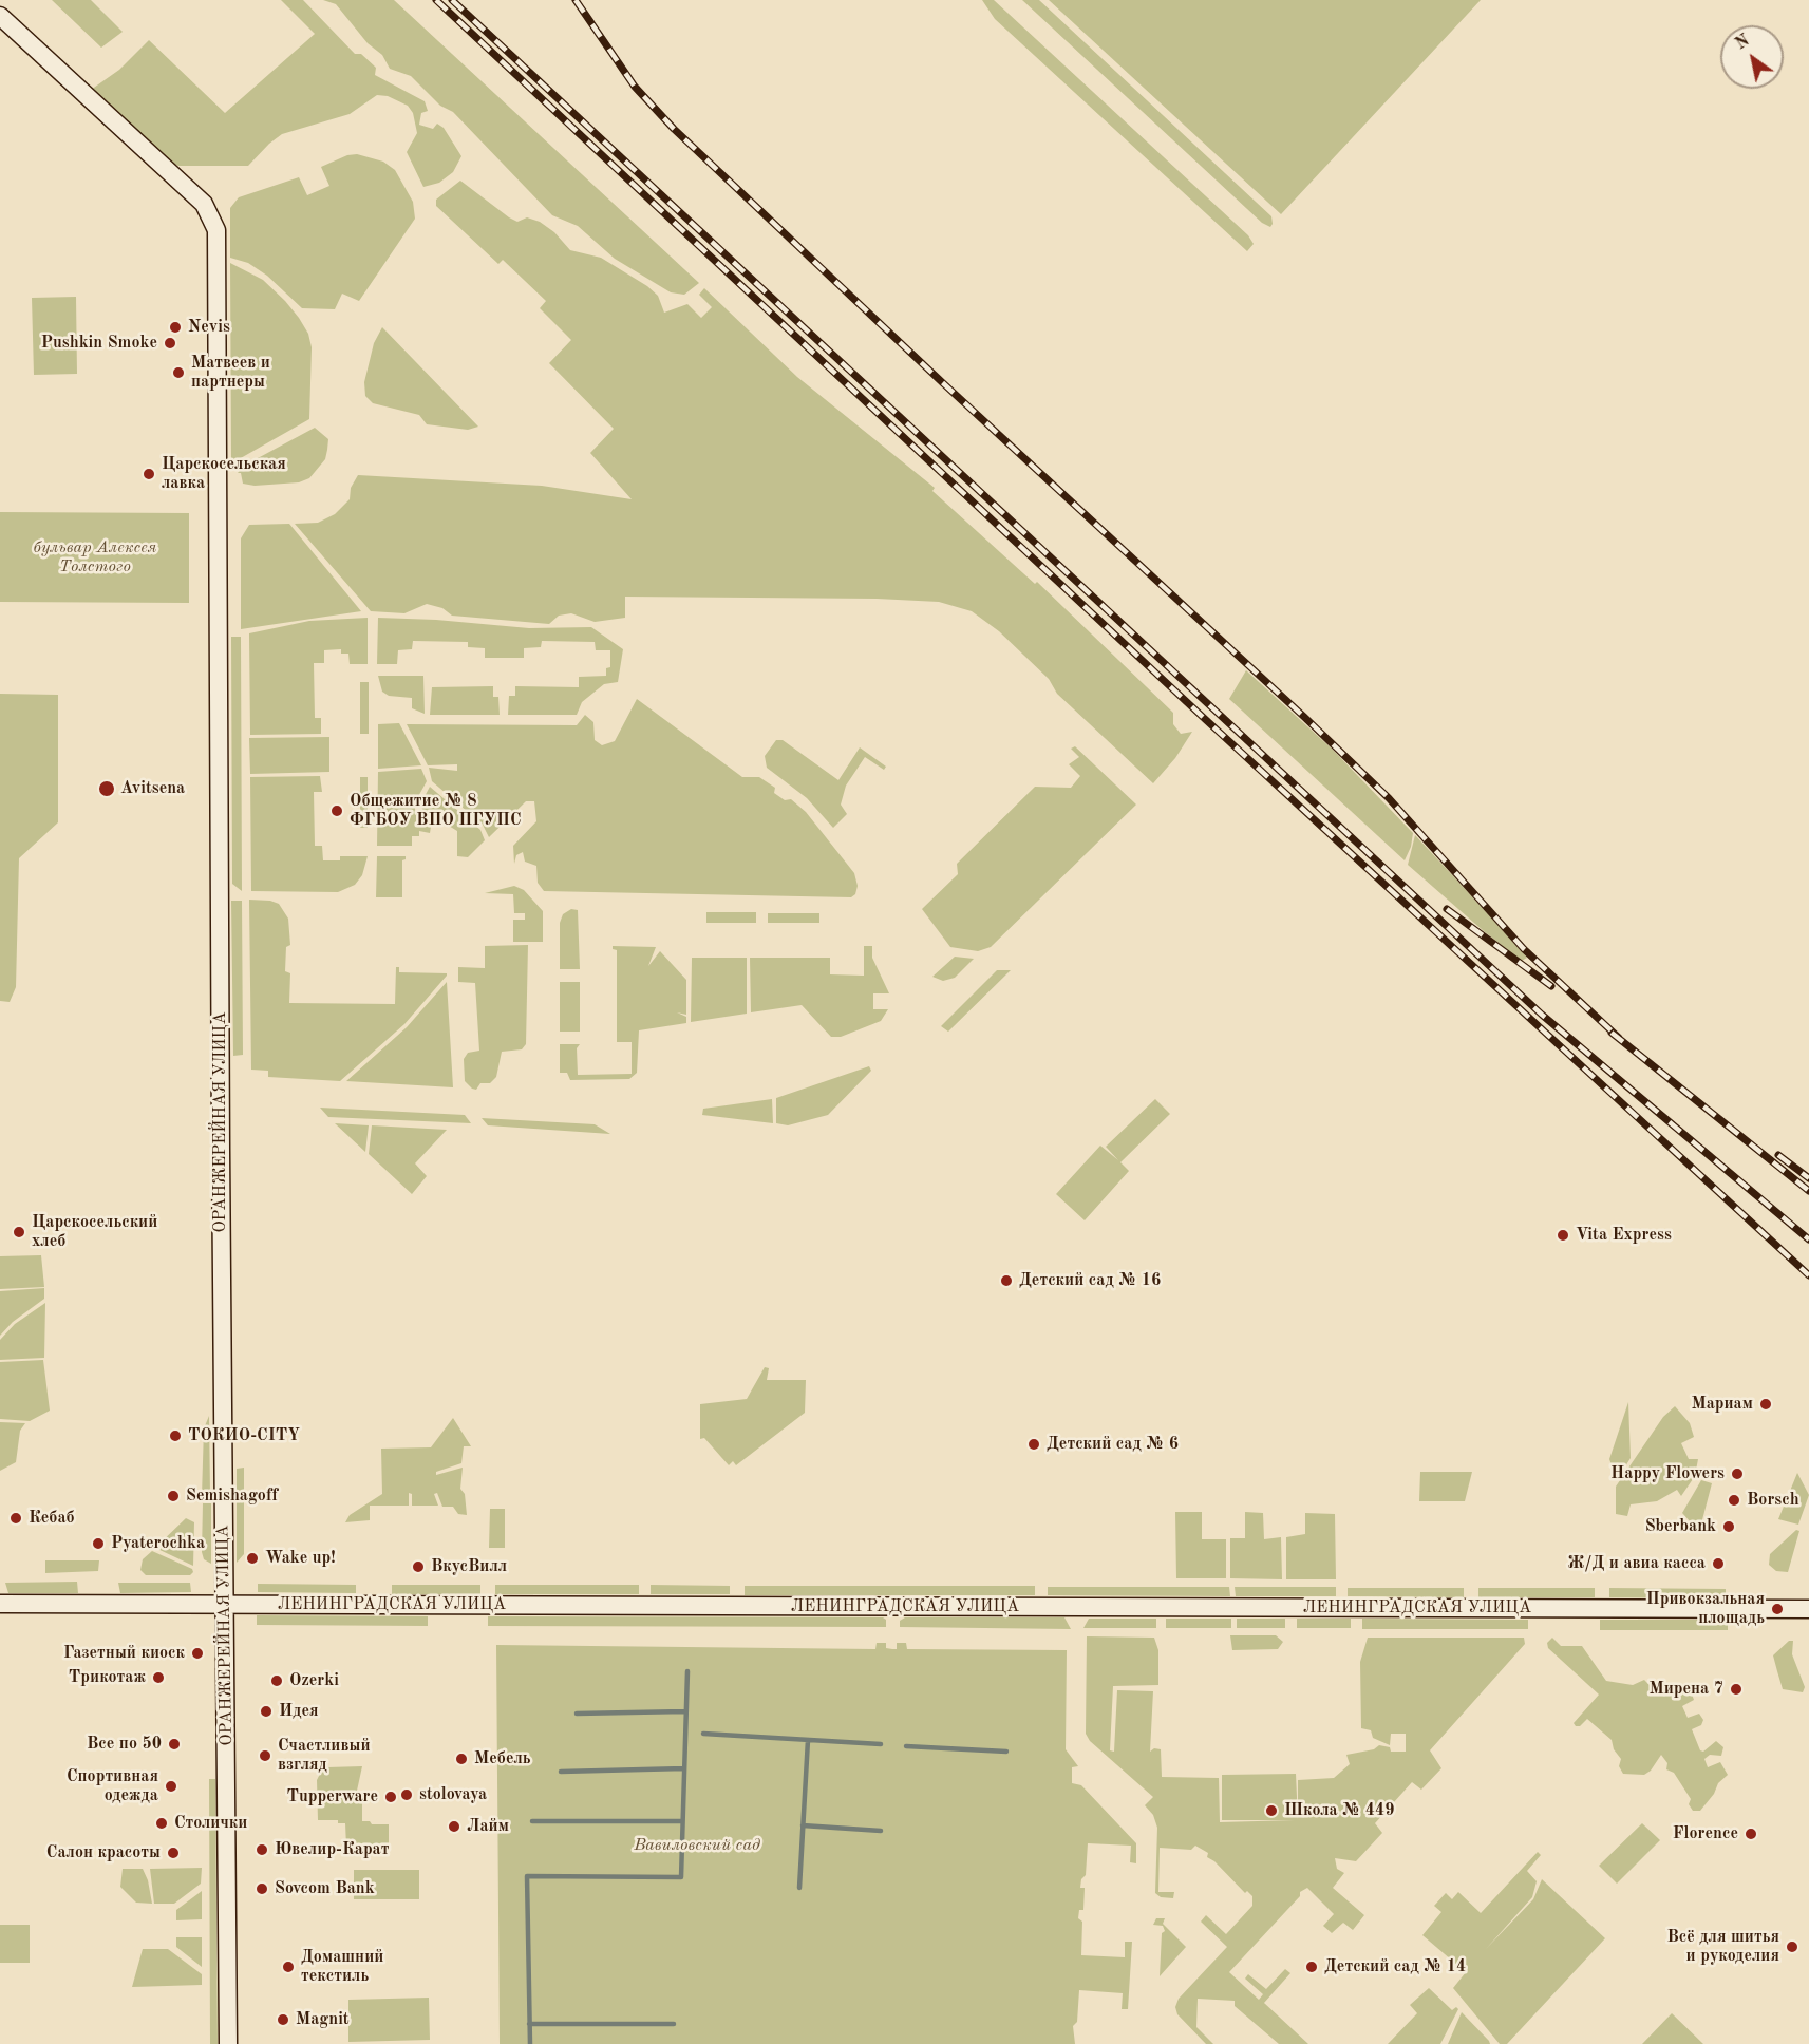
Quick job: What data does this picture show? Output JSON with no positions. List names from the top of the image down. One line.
{"streets":{"street":["ОРАНЖЕРЕЙНАЯ УЛИЦА","ЛЕНИНГРАДСКАЯ УЛИЦА"]},"crossings":[["ОРАНЖЕРЕЙНАЯ УЛИЦА","ЛЕНИНГРАДСКАЯ УЛИЦА"]],"parks":["бульвар Алексея Толстого","Вавиловский сад"],"places":["Nevis","Pushkin Smoke","Матвеев и партнеры","Царскосельская лавка","Avitsena","Общежитие № 8 ФГБОУ ВПО ПГУПС","Царскосельский хлеб","Vita Express","Детский сад № 16","Мариам","ТОКИО-CITY","Детский сад № 6","Happy Flowers","Semishagoff","Borsch","Кебаб","Sberbank","Pyaterochka","Wake up!","Ж/Д и авиа касса","ВкусВилл","Привокзальная площадь","Газетный киоск","Трикотаж","Ozerki","Мирена 7","Идея","Все по 50","Счастливый взгляд","Мебель","Спортивная одежда","stolovaya","Tupperware","Школа № 449","Столички","Лайм","Florence","Ювелир-Карат","Салон красоты","Sovcom Bank","Всё для шитья и рукоделия","Домашний текстиль","Детский сад № 14","Magnit"],"north":"top left"}
